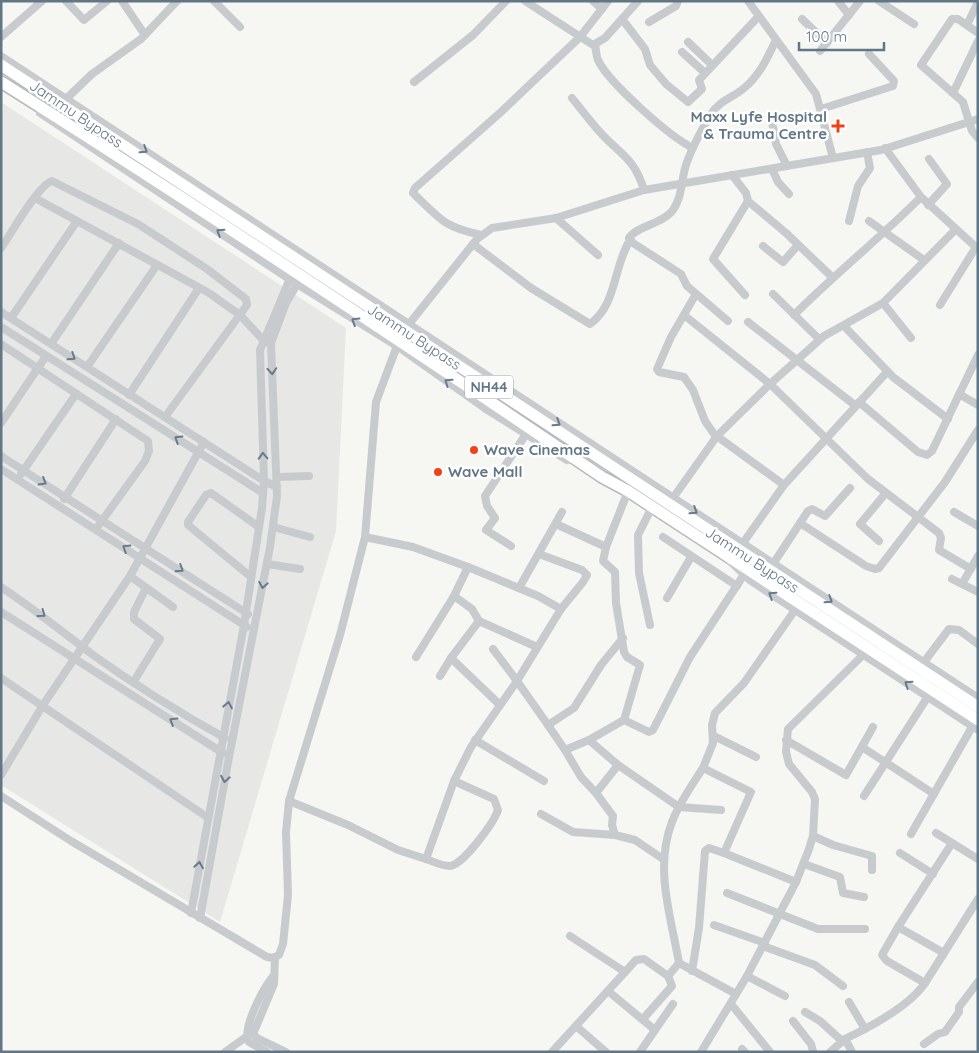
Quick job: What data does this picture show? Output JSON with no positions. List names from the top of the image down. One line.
{"streets":{"highway":["Jammu Bypass","NH44"]},"places":{"health":["Maxx Lyfe Hospital & Trauma Centre"],"other":["Wave Cinemas","Wave Mall"]},"scale_bar":"100 m"}
